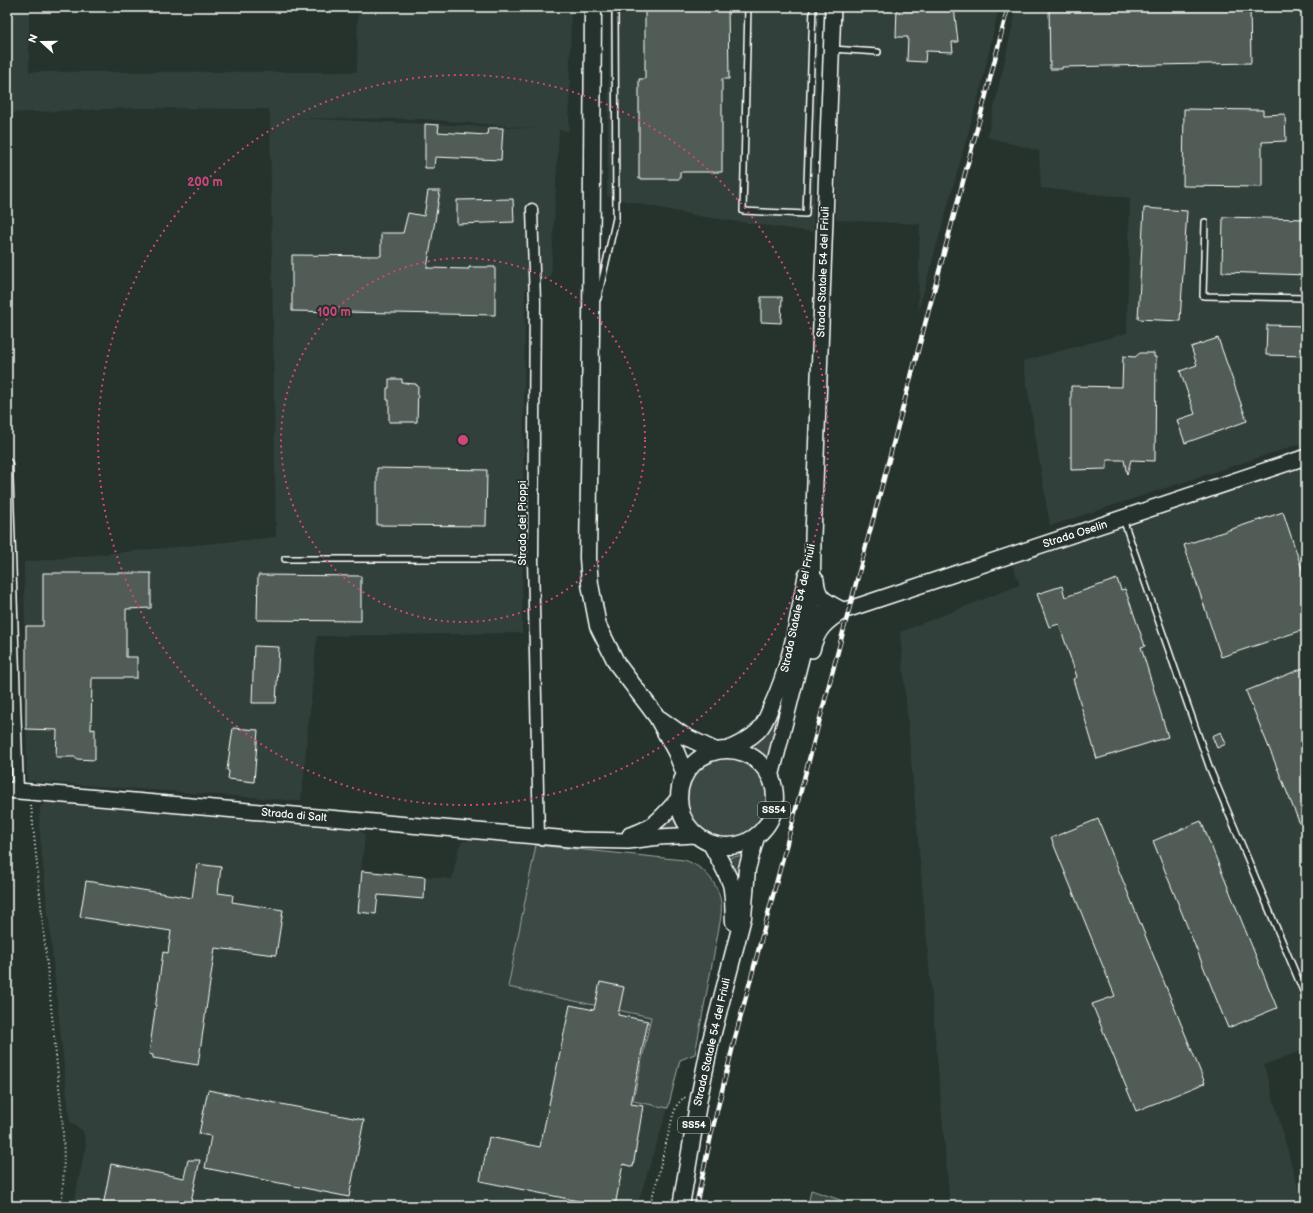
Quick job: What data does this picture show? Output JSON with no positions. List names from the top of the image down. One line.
{"streets":{"main road":["Strada Statale 54 del Friuli","SS54"],"street":["Strada dei Pioppi","Strada Oselin","Strada di Salt"]},"crossings":[["Strada Statale 54 del Friuli","Strada Oselin"],["Strada dei Pioppi","Strada di Salt"]],"north":"left","rings":["200 m","100 m"]}
